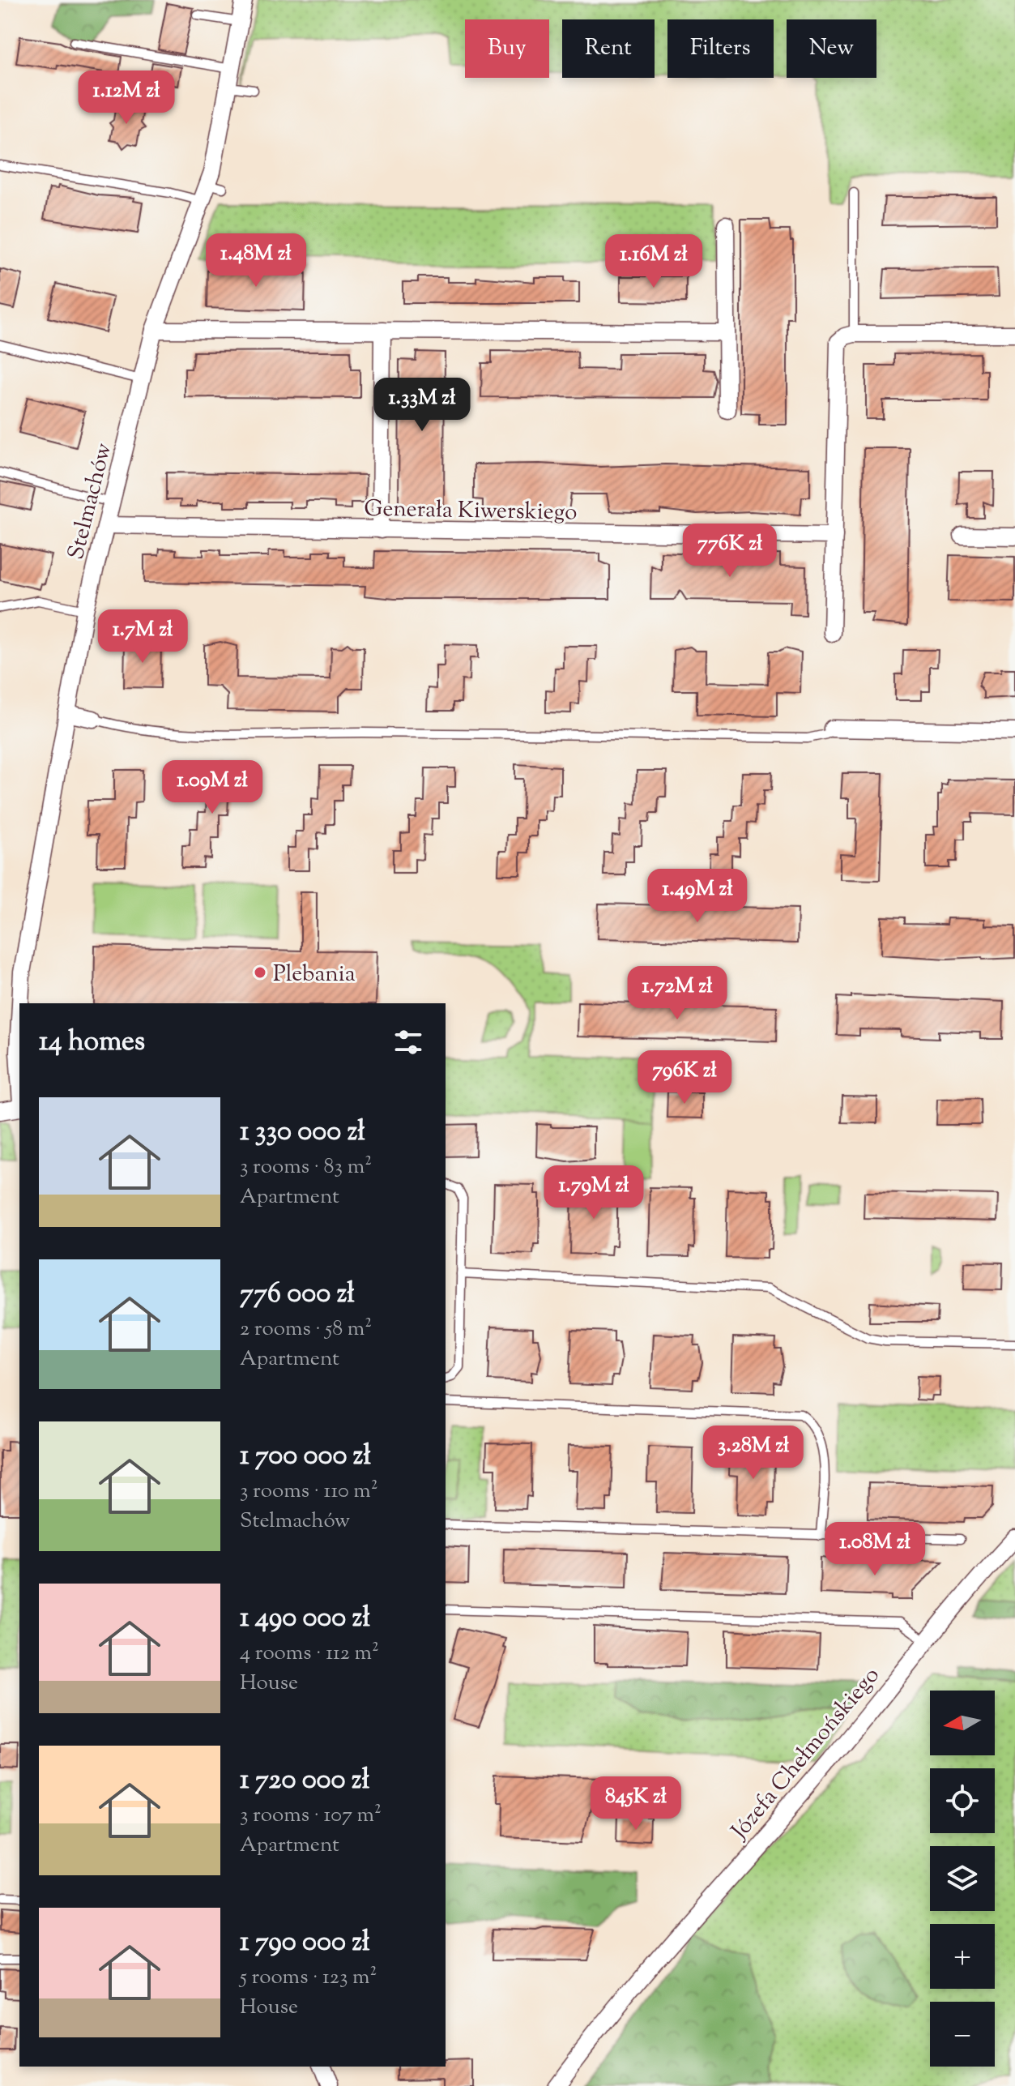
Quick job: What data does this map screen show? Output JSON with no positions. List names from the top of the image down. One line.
{"streets":{"street":["Stelmachów","Generała Kiwerskiego","Józefa Chełmońskiego"]},"crossings":[["Stelmachów","Generała Kiwerskiego"]],"places":["Plebania"],"north":"left","page":{"chip":["Buy","Rent","Filters","New"],"price":["1.12M zł","1.48M zł","1.16M zł","1.33M zł","776K zł","1.7M zł","1.09M zł","1.49M zł","1.72M zł","796K zł","1.79M zł","3.28M zł","1.08M zł","845K zł"],"heading":"14 homes","list":[{"name":"1 330 000 zł","note":"3 rooms · 83 m² · Apartment"},{"name":"776 000 zł","note":"2 rooms · 58 m² · Apartment"},{"name":"1 700 000 zł","note":"3 rooms · 110 m² · Stelmachów"},{"name":"1 490 000 zł","note":"4 rooms · 112 m² · House"},{"name":"1 720 000 zł","note":"3 rooms · 107 m² · Apartment"},{"name":"1 790 000 zł","note":"5 rooms · 123 m² · House"}],"map_buttons":["+","−"]}}
